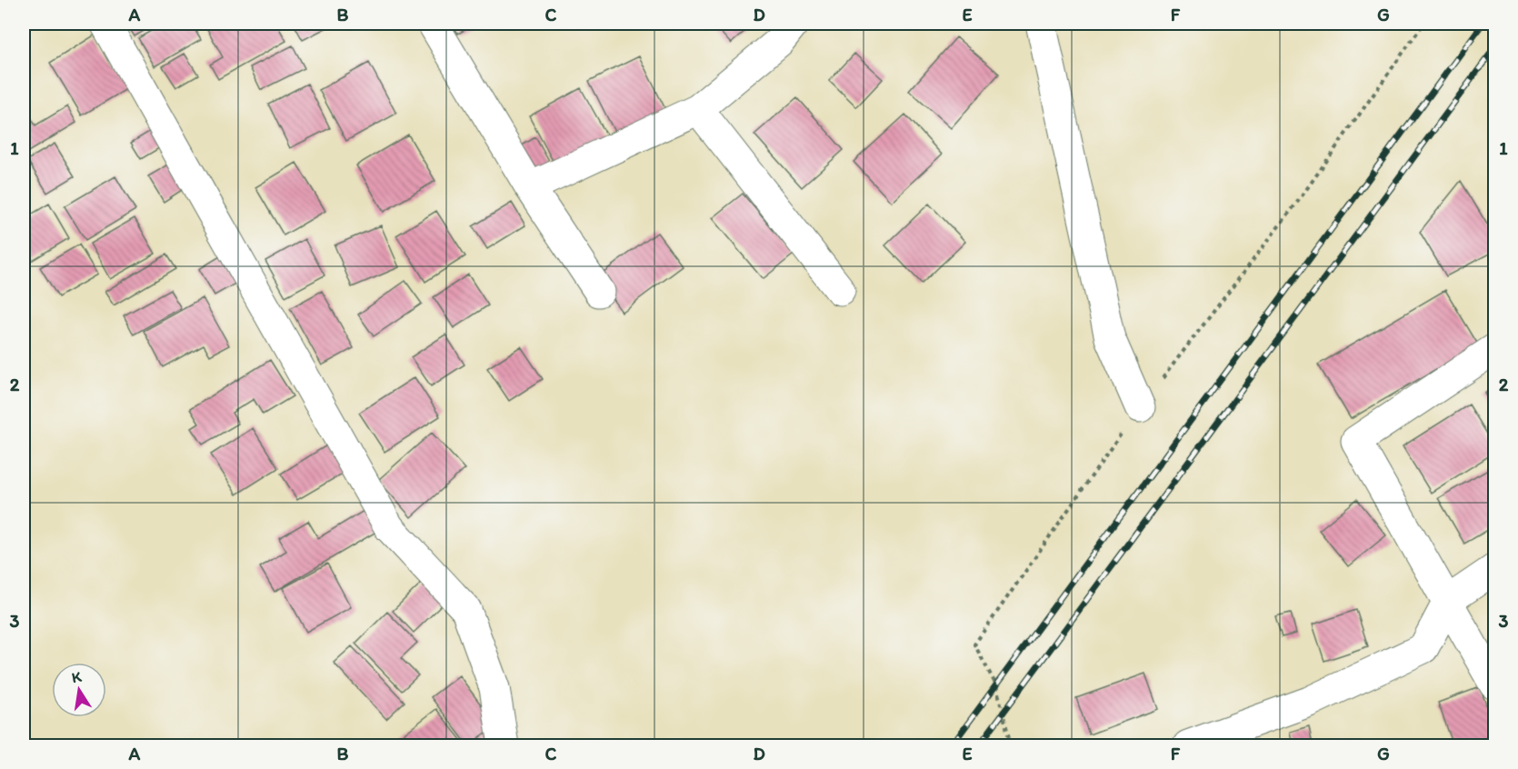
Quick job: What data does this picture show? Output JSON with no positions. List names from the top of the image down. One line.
{"north":"top","grid":{"columns":["A","B","C","D","E","F","G"],"rows":["1","2","3"]}}
